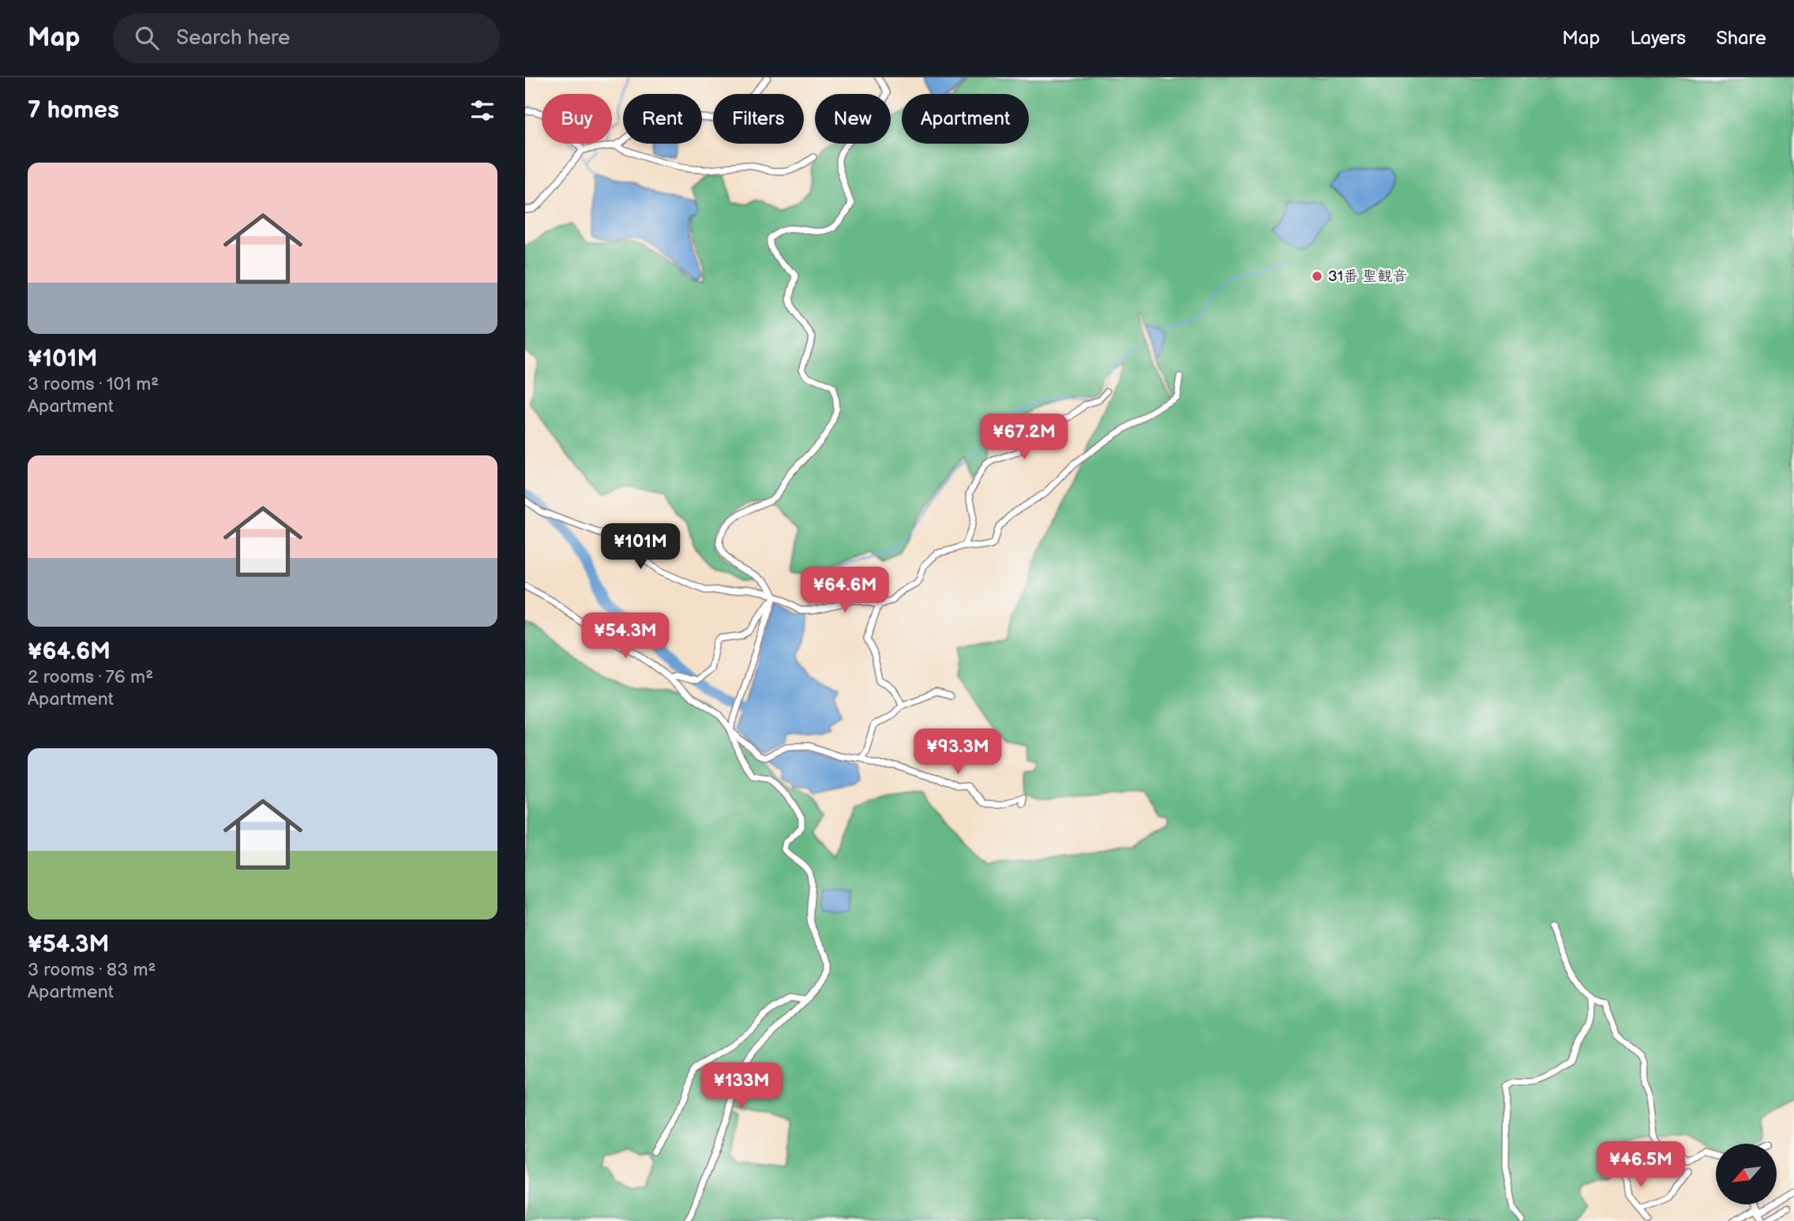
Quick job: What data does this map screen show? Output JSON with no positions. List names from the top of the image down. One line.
{"places":["31番 聖観音"],"north":"bottom left","page":{"header":"Map","search":"Search here","nav":["Map","Layers","Share"],"heading":"7 homes","chip":["Buy","Rent","Filters","New","Apartment"],"list":[{"name":"¥101M","note":"3 rooms · 101 m² · Apartment"},{"name":"¥64.6M","note":"2 rooms · 76 m² · Apartment"},{"name":"¥54.3M","note":"3 rooms · 83 m² · Apartment"}],"price":["¥67.2M","¥101M","¥64.6M","¥54.3M","¥93.3M","¥133M","¥46.5M"]}}
